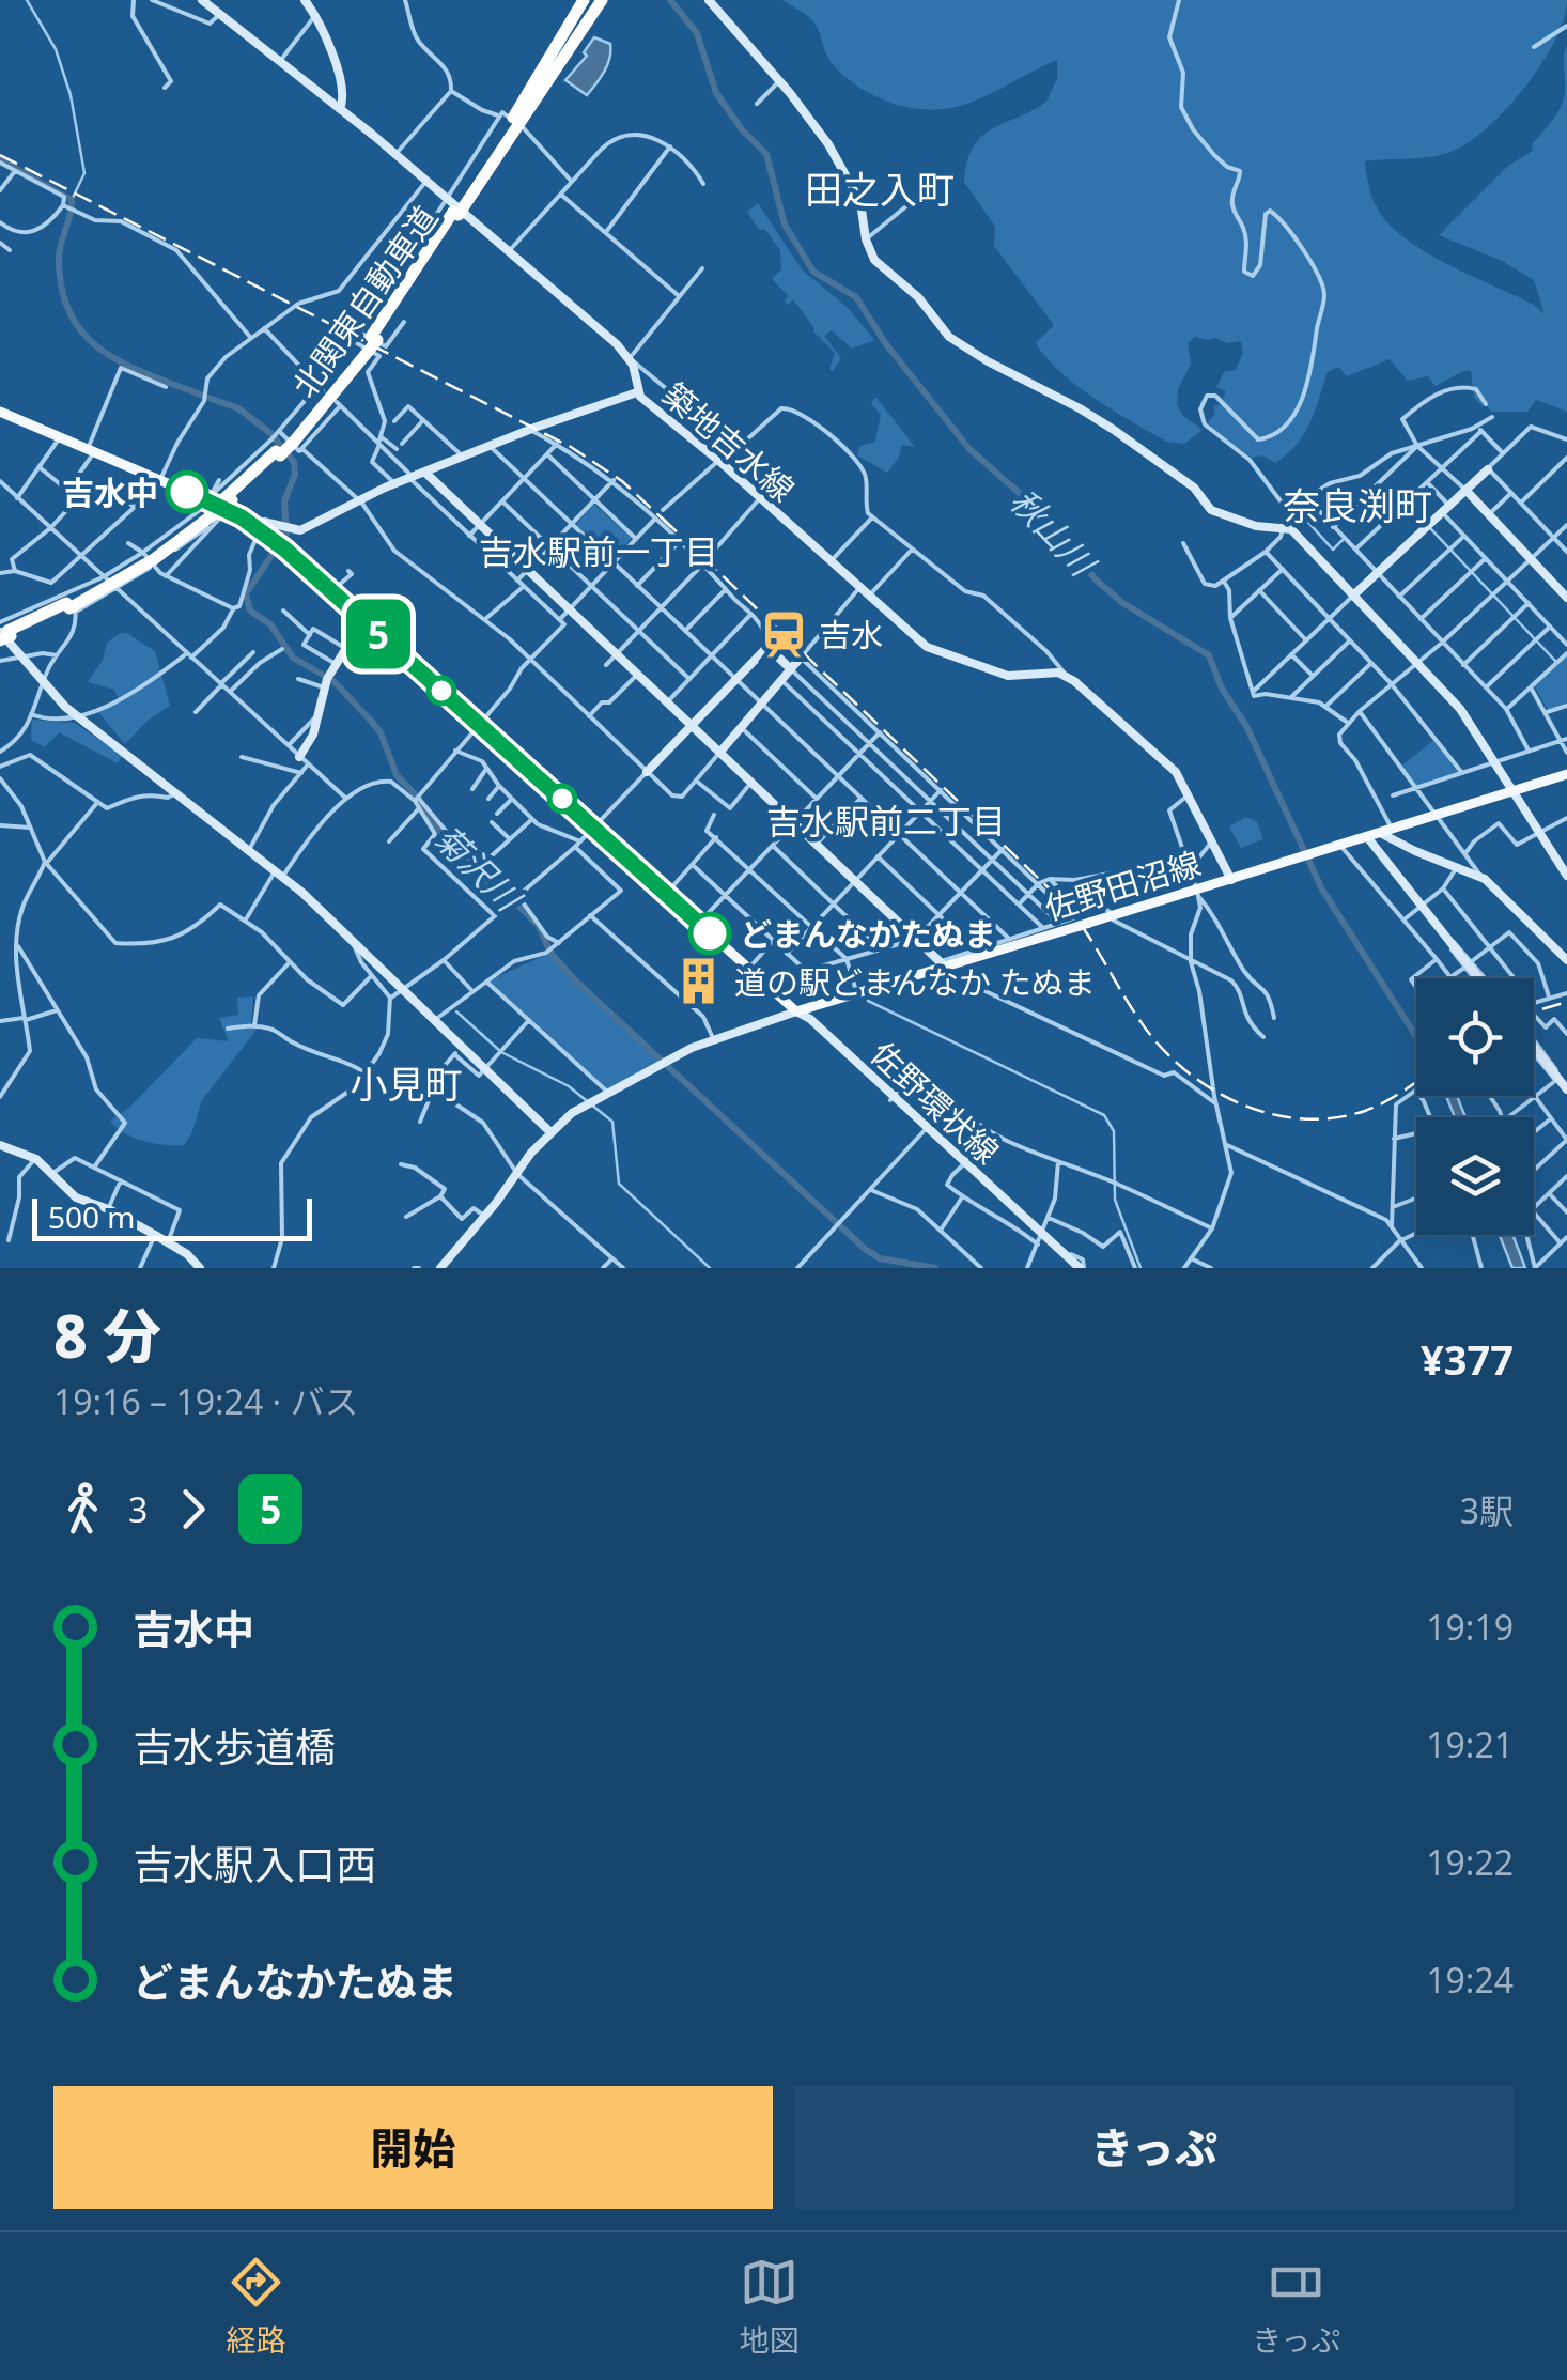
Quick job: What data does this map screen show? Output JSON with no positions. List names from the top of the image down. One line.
{"streets":{"highway":["北関東自動車道"],"main road":["佐野田沼線"],"street":["築地吉水線","佐野環状線"]},"crossings":[["佐野田沼線","佐野環状線"]],"districts":["田之入町","奈良渕町","吉水駅前一丁目","吉水駅前二丁目","小見町"],"water":["秋山川","菊沢川"],"places":{"other":["吉水中","どまんなかたぬま"],"station":["吉水"],"building":["道の駅どまんなか たぬま"]},"lines":["bus line 5"],"scale_bar":"500 m","page":{"on_map":"5","scale":"500 m","heading":["8 分","19:16 – 19:24 · バス","¥377"],"legs":["3","5","3駅"],"list":[{"name":"吉水中","value":"19:19"},{"name":"吉水歩道橋","value":"19:21"},{"name":"吉水駅入口西","value":"19:22"},{"name":"どまんなかたぬま","value":"19:24"}],"buttons":["開始","きっぷ"],"tabs":["経路","地図","きっぷ"]}}
